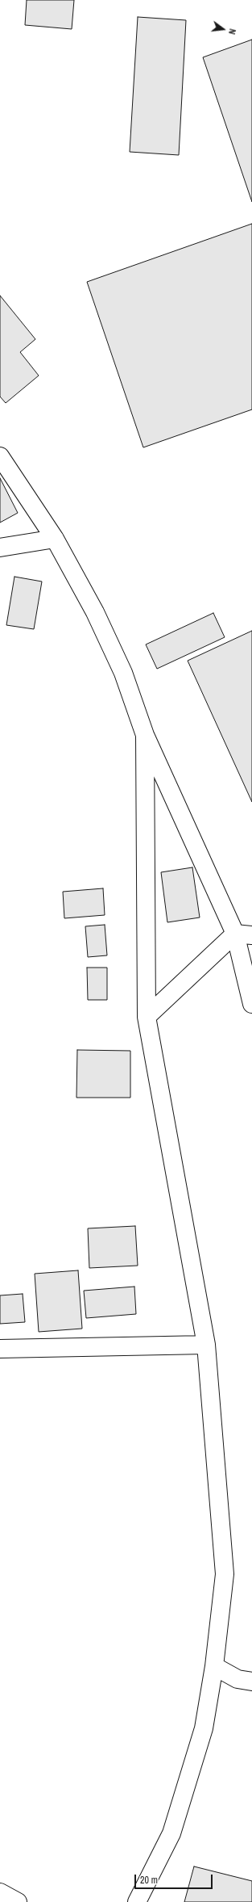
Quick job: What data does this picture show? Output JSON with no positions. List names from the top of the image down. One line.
{"scale_bar":"20 m","north":"right"}
